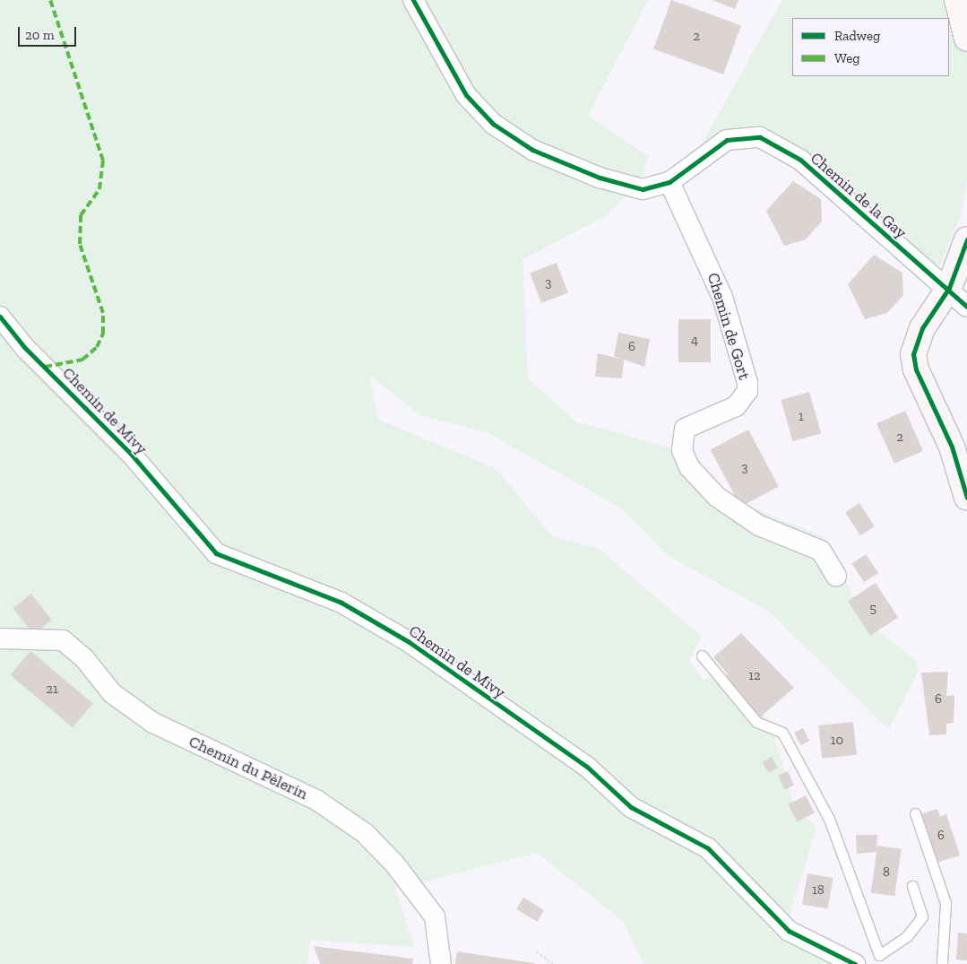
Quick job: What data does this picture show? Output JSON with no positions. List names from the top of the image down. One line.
{"streets":{"street":["Chemin de la Gay","Chemin de Gort","Chemin de Mivy","Chemin du Pèlerin"]},"crossings":[["Chemin de la Gay","Chemin de Gort"]],"house_numbers":["2","3","4","6","1","2","3","5","12","21","6","10","6","8","18"],"legend":["Radweg","Weg"],"scale_bar":"20 m"}
